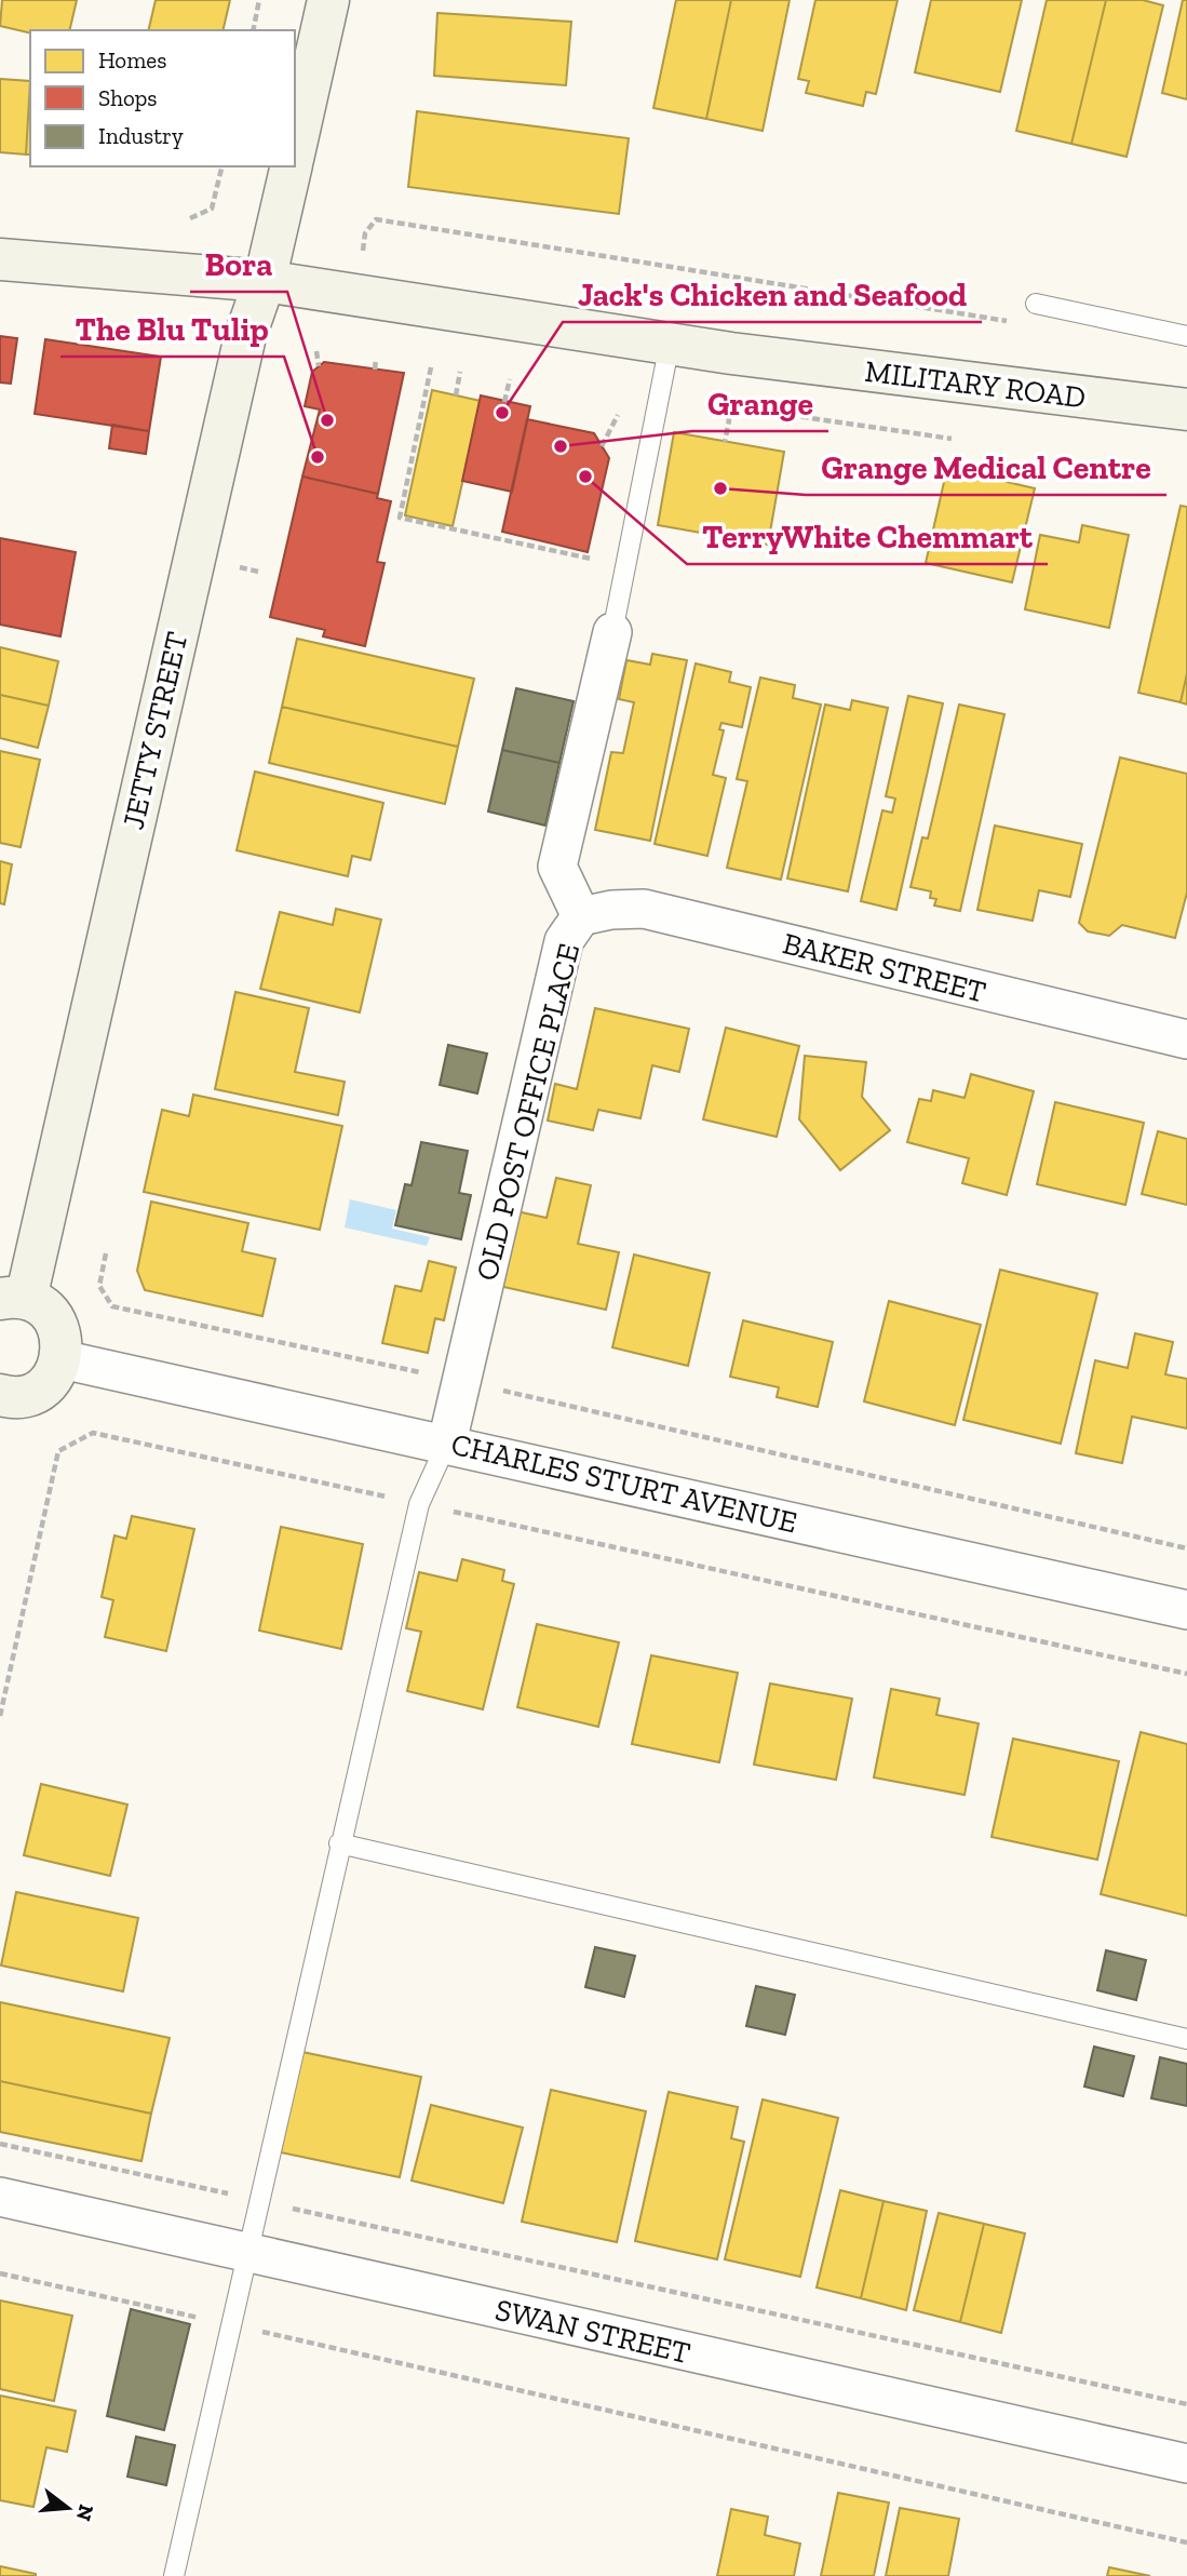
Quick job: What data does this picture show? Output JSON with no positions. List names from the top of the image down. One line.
{"streets":{"street":["MILITARY ROAD","JETTY STREET","BAKER STREET","OLD POST OFFICE PLACE","CHARLES STURT AVENUE","SWAN STREET"]},"crossings":[["MILITARY ROAD","JETTY STREET"],["MILITARY ROAD","OLD POST OFFICE PLACE"],["BAKER STREET","OLD POST OFFICE PLACE"],["OLD POST OFFICE PLACE","CHARLES STURT AVENUE"]],"places":["Jack's Chicken and Seafood","Bora","Grange","The Blu Tulip","TerryWhite Chemmart","Grange Medical Centre"],"legend":["Homes","Shops","Industry"],"north":"right"}
